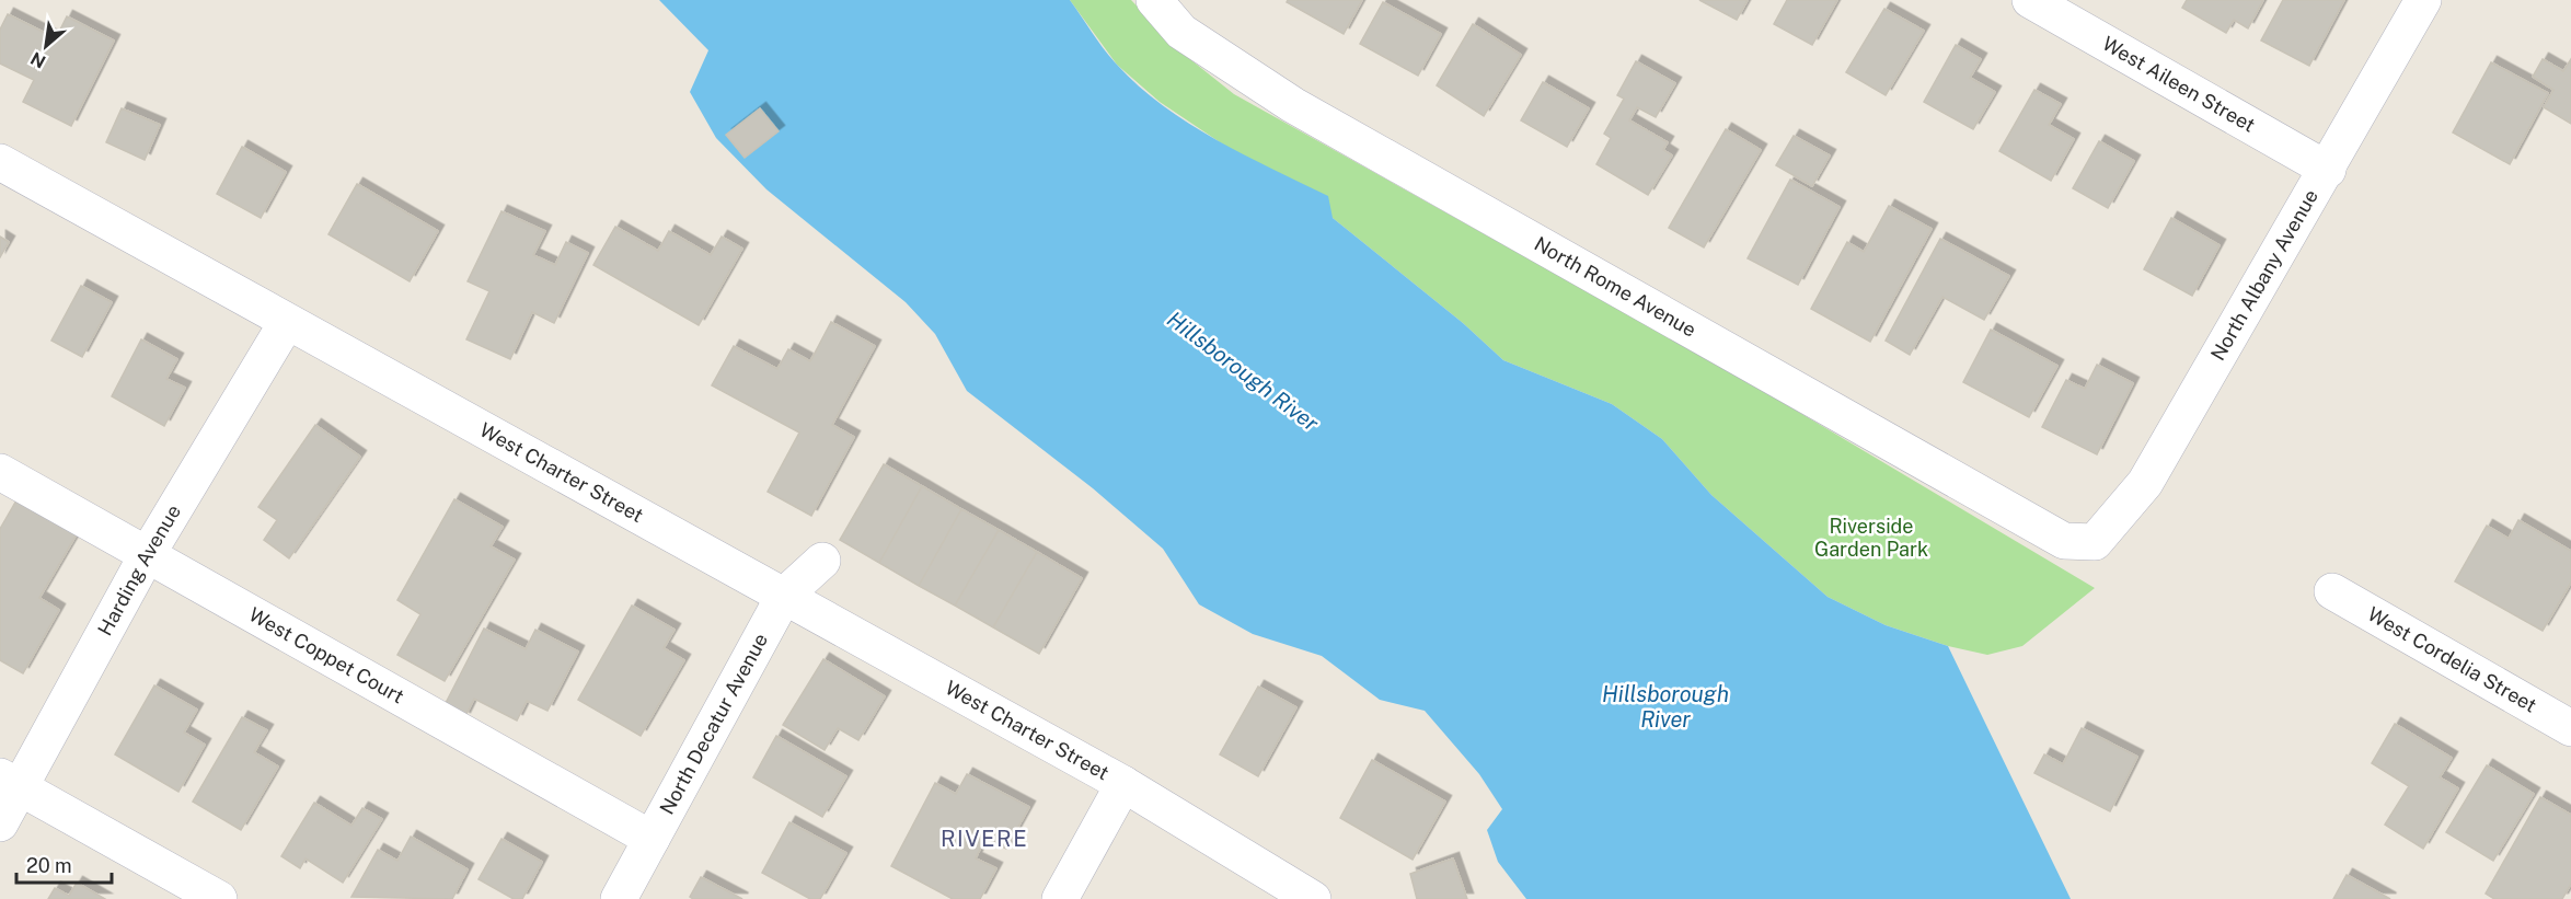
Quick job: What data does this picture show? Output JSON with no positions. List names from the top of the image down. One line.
{"streets":{"street":["West Aileen Street","North Albany Avenue","North Rome Avenue","West Charter Street","Harding Avenue","West Coppet Court","West Cordelia Street","North Decatur Avenue"]},"crossings":[["West Aileen Street","North Albany Avenue"],["North Albany Avenue","North Rome Avenue"],["West Charter Street","Harding Avenue"],["West Charter Street","North Decatur Avenue"],["Harding Avenue","West Coppet Court"],["West Coppet Court","North Decatur Avenue"]],"districts":["RIVERE"],"water":["Hillsborough River"],"parks":["Riverside Garden Park"],"scale_bar":"20 m","north":"bottom left"}
